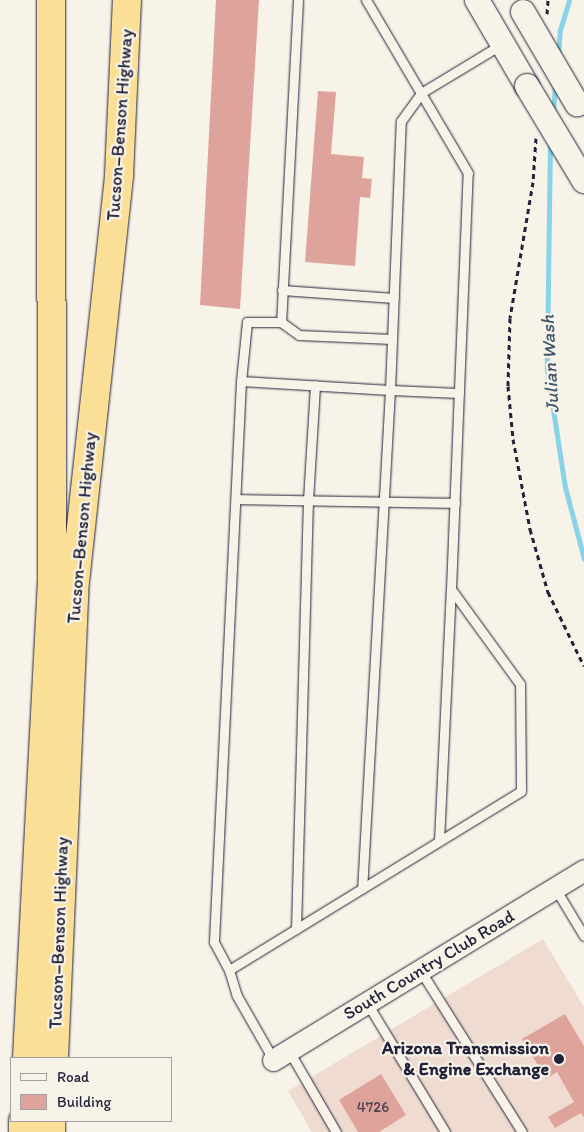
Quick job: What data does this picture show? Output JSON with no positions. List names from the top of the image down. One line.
{"streets":{"highway":["Tucson–Benson Highway"],"street":["South Country Club Road"]},"water":["Julian Wash"],"places":["Arizona Transmission & Engine Exchange"],"house_numbers":["4726"],"legend":["Road","Building"]}
